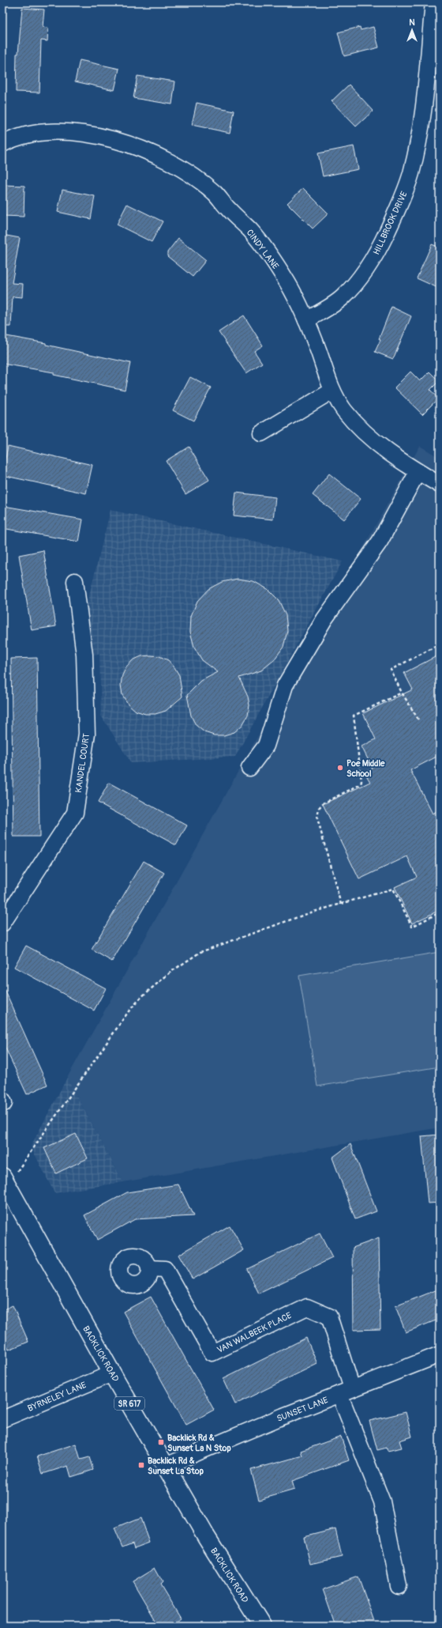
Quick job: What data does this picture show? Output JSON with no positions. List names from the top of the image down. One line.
{"streets":{"main road":["BACKLICK ROAD","SR 617"],"street":["HILLBROOK DRIVE","CINDY LANE","KANDEL COURT","VAN WALBEEK PLACE","BYRNELEY LANE","SUNSET LANE"]},"crossings":[["HILLBROOK DRIVE","CINDY LANE"],["VAN WALBEEK PLACE","SUNSET LANE"],["BACKLICK ROAD","BYRNELEY LANE"],["BACKLICK ROAD","SUNSET LANE"]],"places":{"other":["Poe Middle School"],"transit":["Backlick Rd & Sunset La N Stop","Backlick Rd & Sunset La Stop"]},"north":"top"}
